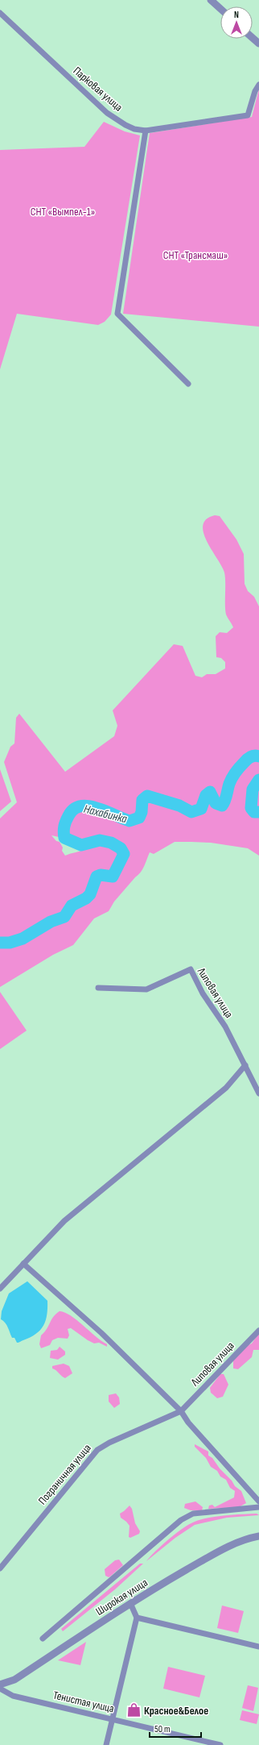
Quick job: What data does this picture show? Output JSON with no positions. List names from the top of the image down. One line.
{"streets":{"street":["Парковая улица","Липовая улица","Пограничная улица","Широкая улица","Тенистая улица"]},"crossings":[["Липовая улица","Пограничная улица"]],"water":["Нахабинка"],"parks":["СНТ «Вымпел-1»","СНТ «Трансмаш»"],"places":{"shop":["Красное&Белое"]},"scale_bar":"50 m","north":"top"}
